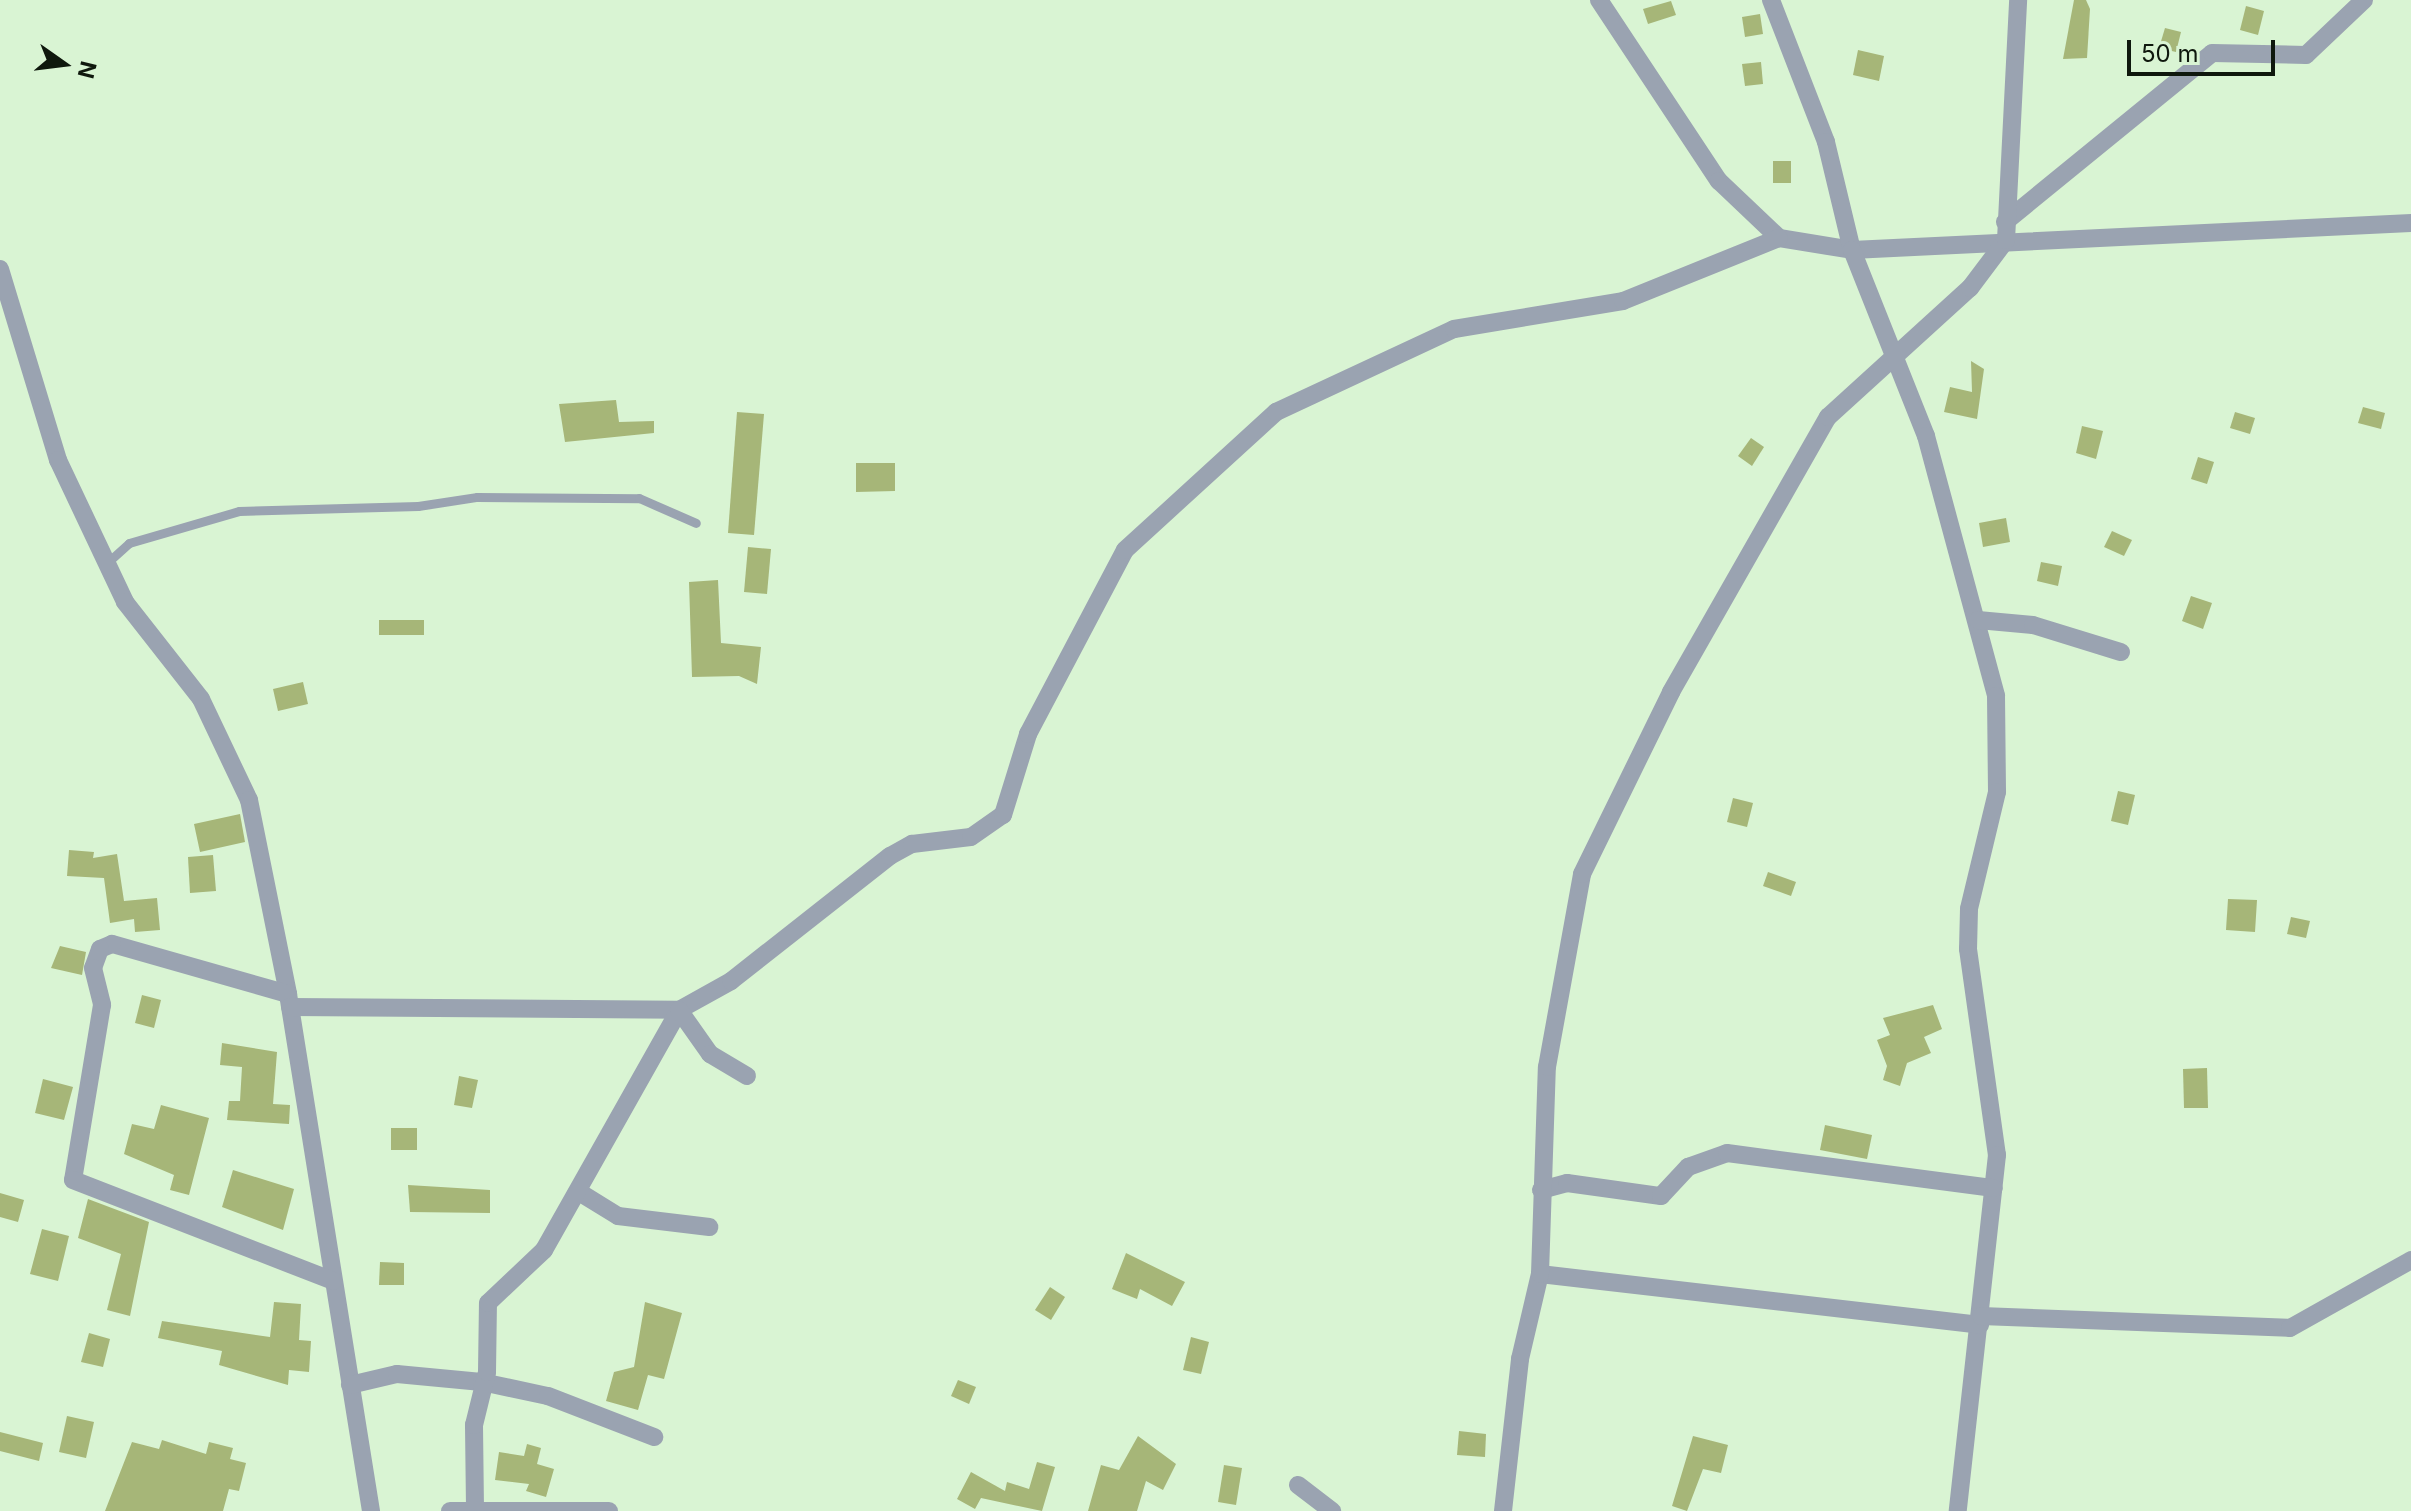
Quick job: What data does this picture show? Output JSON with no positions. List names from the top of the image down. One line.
{"scale_bar":"50 m","north":"right"}
